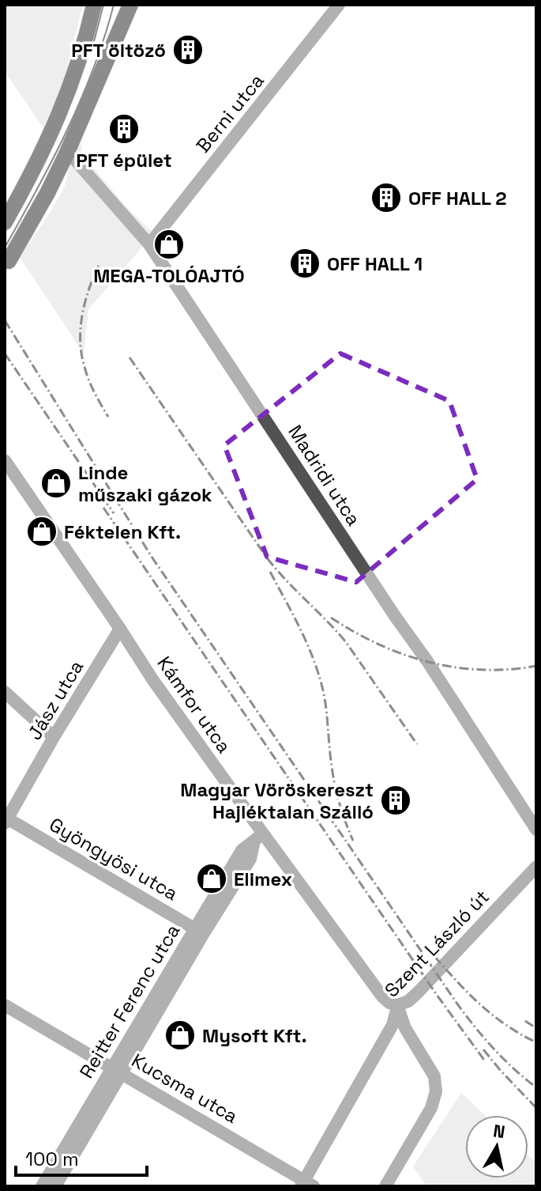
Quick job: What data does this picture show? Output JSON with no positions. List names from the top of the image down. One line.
{"streets":{"street":["Berni utca","Madridi utca","Jász utca","Kámfor utca","Gyöngyösi utca","Szent László út","Reitter Ferenc utca","Kucsma utca"]},"crossings":[["Berni utca","Madridi utca"],["Jász utca","Kámfor utca"],["Jász utca","Gyöngyösi utca"],["Kámfor utca","Szent László út"],["Kámfor utca","Reitter Ferenc utca"],["Gyöngyösi utca","Reitter Ferenc utca"],["Szent László út","Kucsma utca"],["Reitter Ferenc utca","Kucsma utca"]],"places":{"building":["PFT öltöző","PFT épület","OFF HALL 2","OFF HALL 1","Magyar Vöröskereszt Hajléktalan Szálló"],"shop":["MEGA-TOLÓAJTÓ","Linde műszaki gázok","Féktelen Kft.","Elimex","Mysoft Kft."]},"scale_bar":"100 m","north":"top"}
